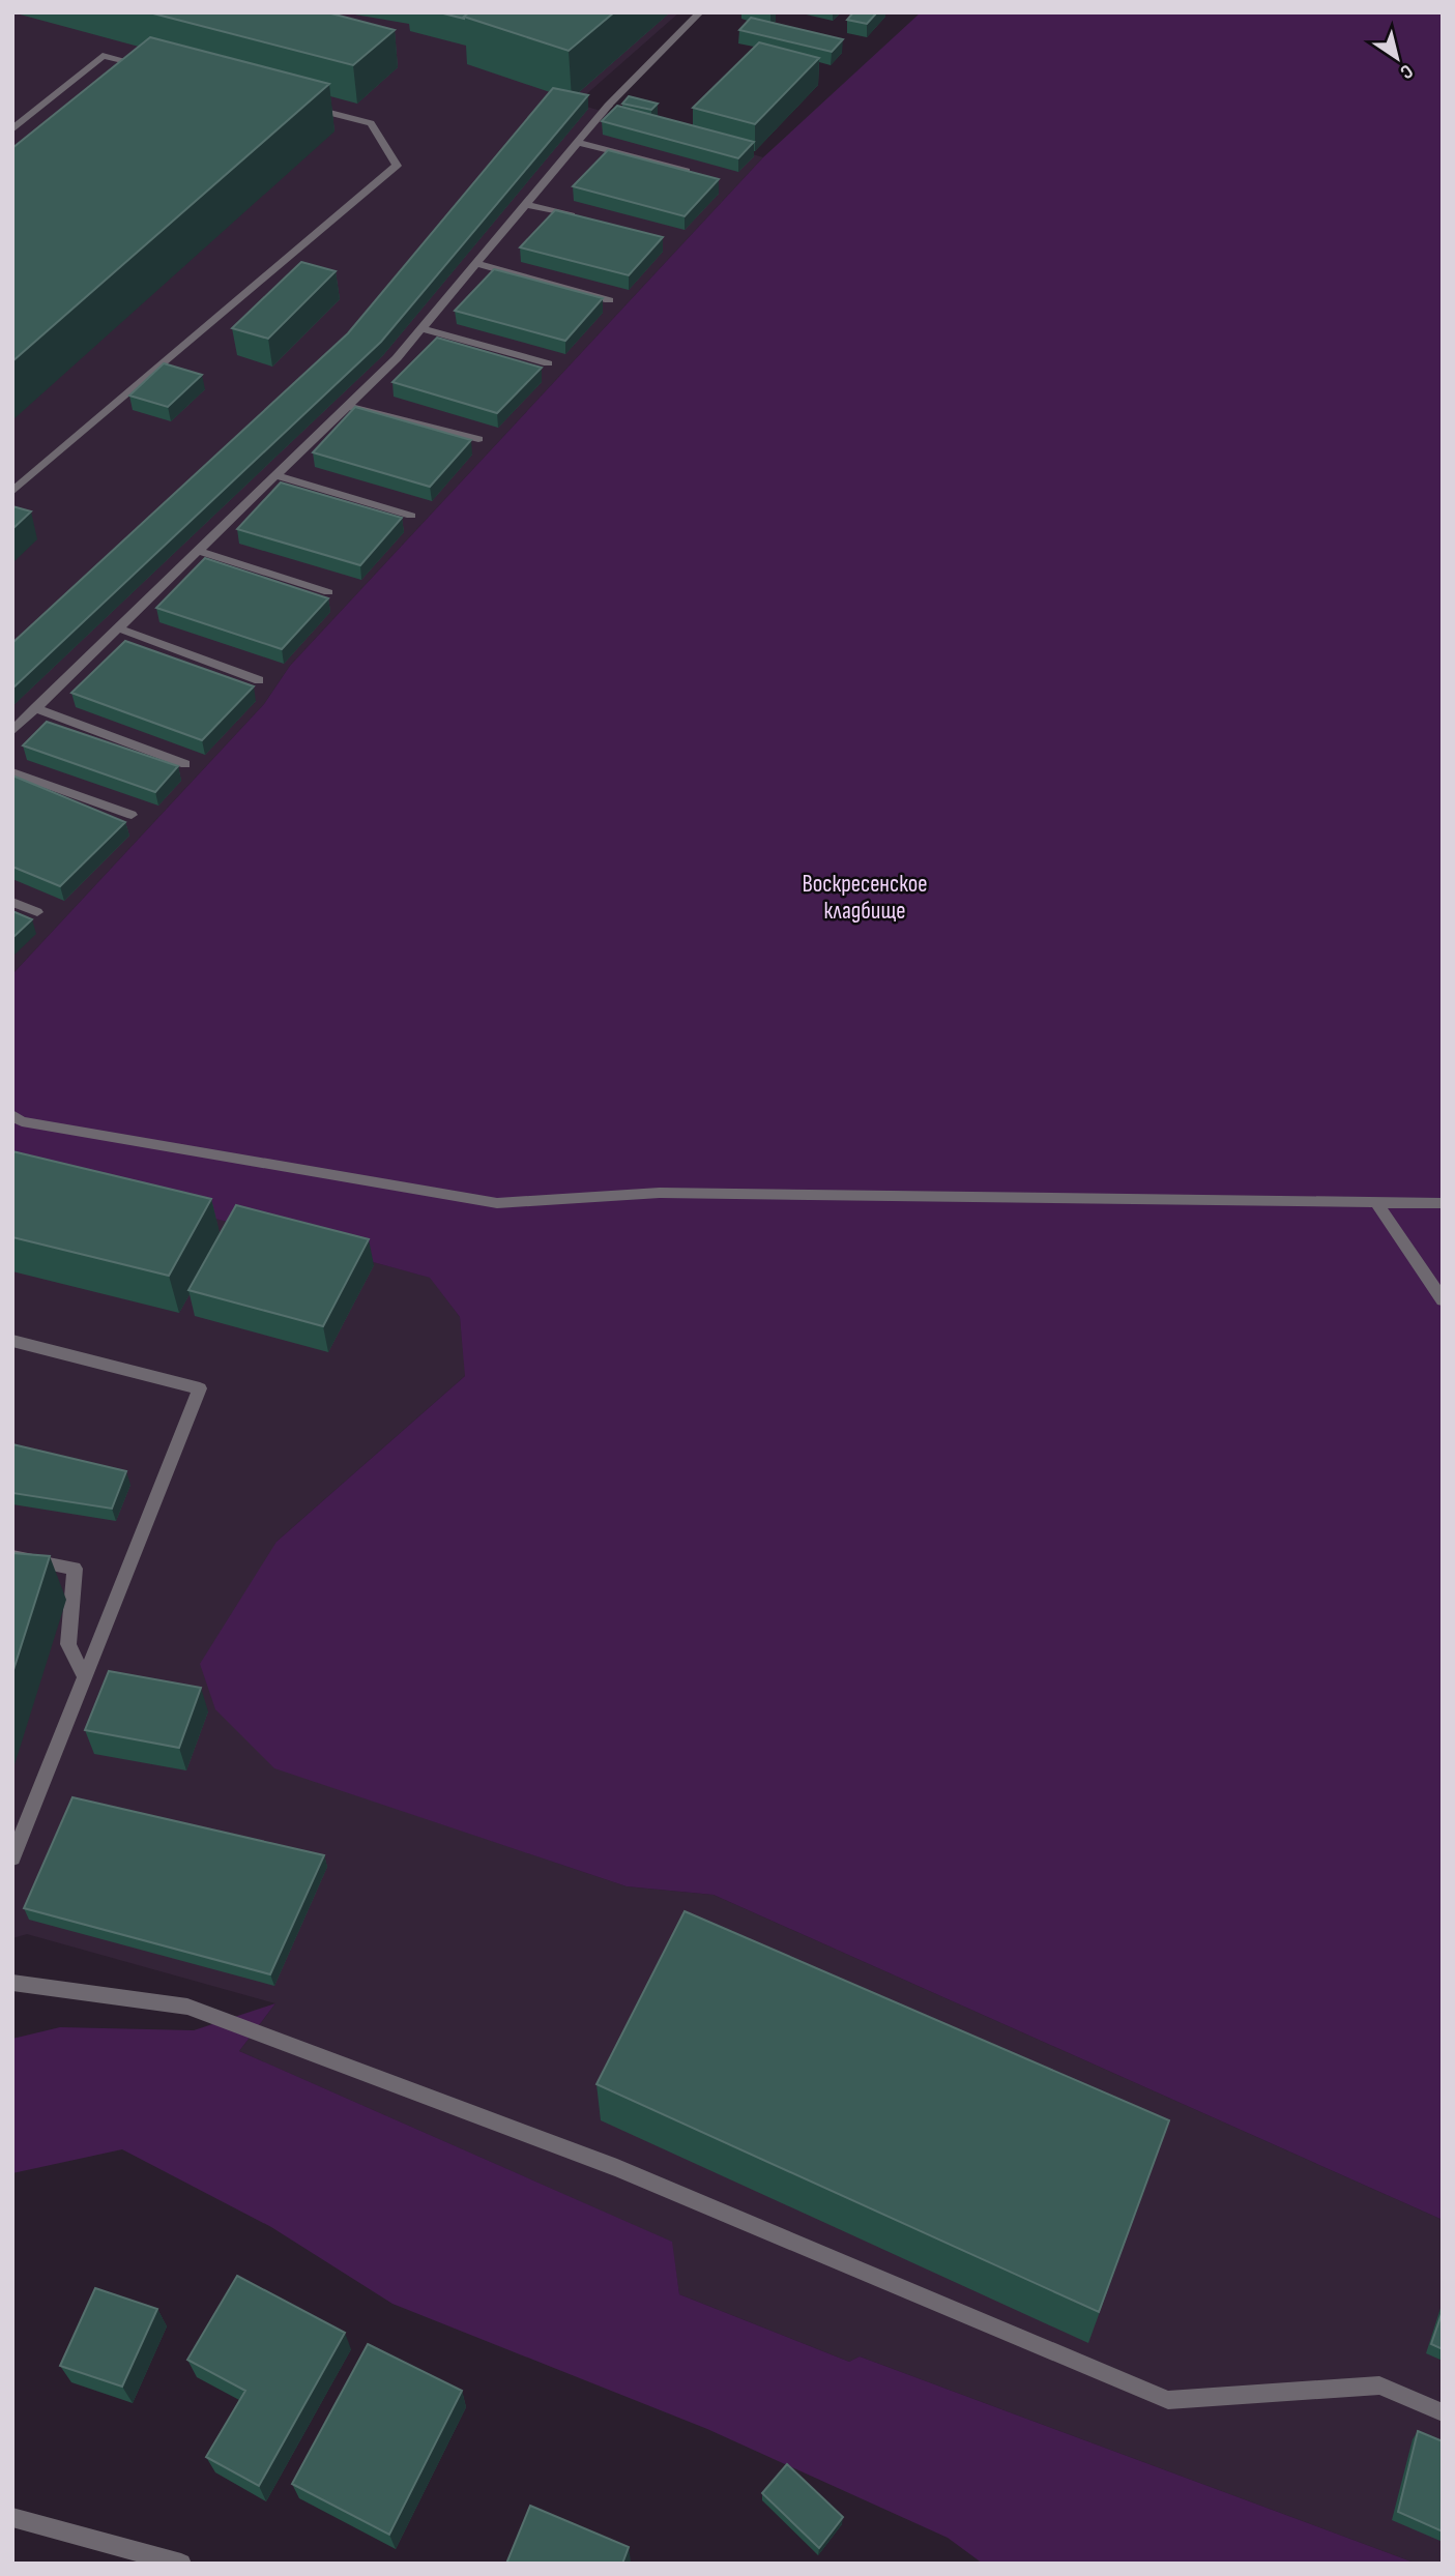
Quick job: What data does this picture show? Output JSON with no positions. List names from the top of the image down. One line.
{"parks":["Воскресенское кладбище"],"north":"bottom right"}
